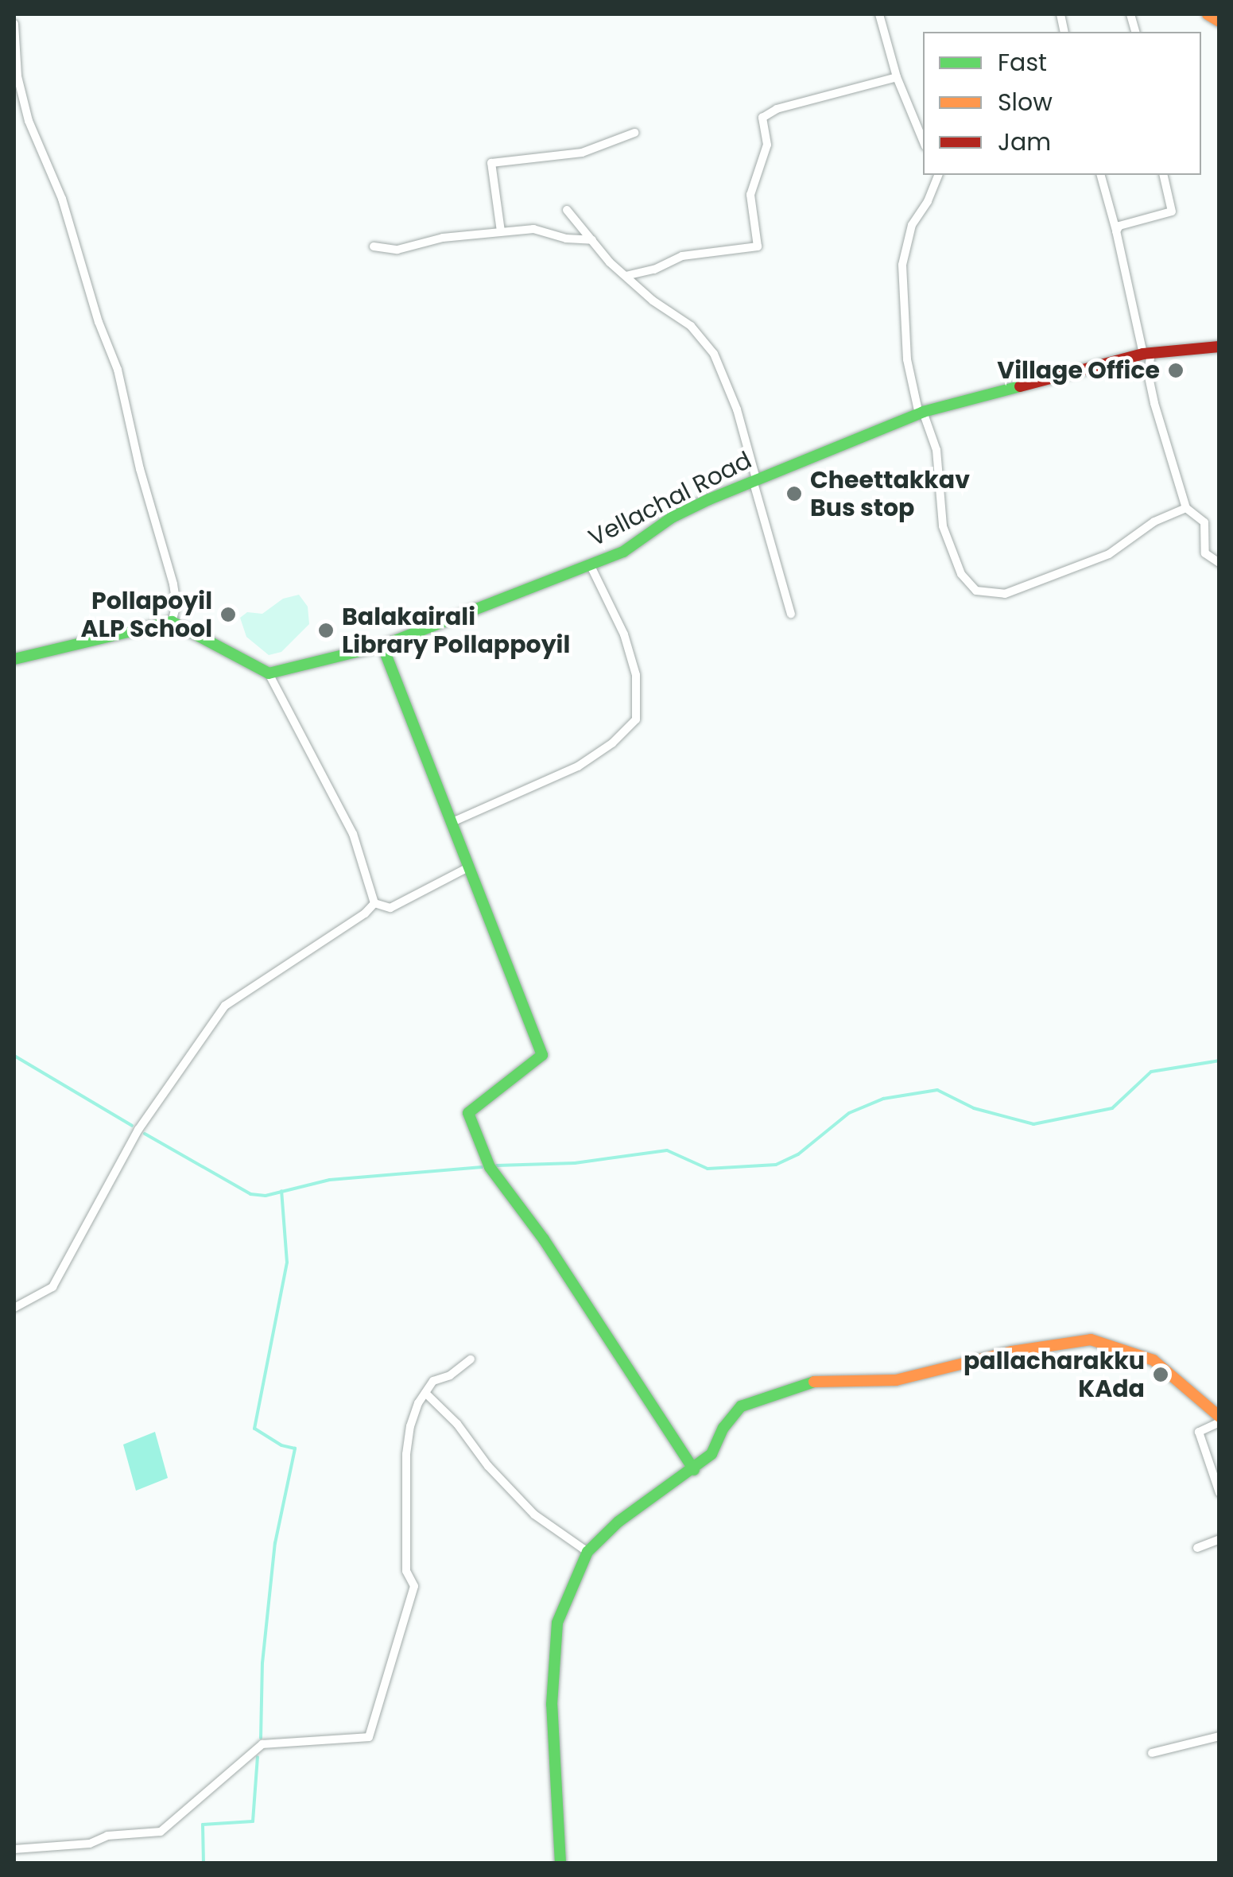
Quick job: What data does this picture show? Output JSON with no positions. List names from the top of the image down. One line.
{"streets":{"street":["Vellachal Road"]},"places":["Village Office","Cheettakkav Bus stop","Pollapoyil ALP School","Balakairali Library Pollappoyil","pallacharakku KAda"],"legend":["Fast","Slow","Jam"]}
